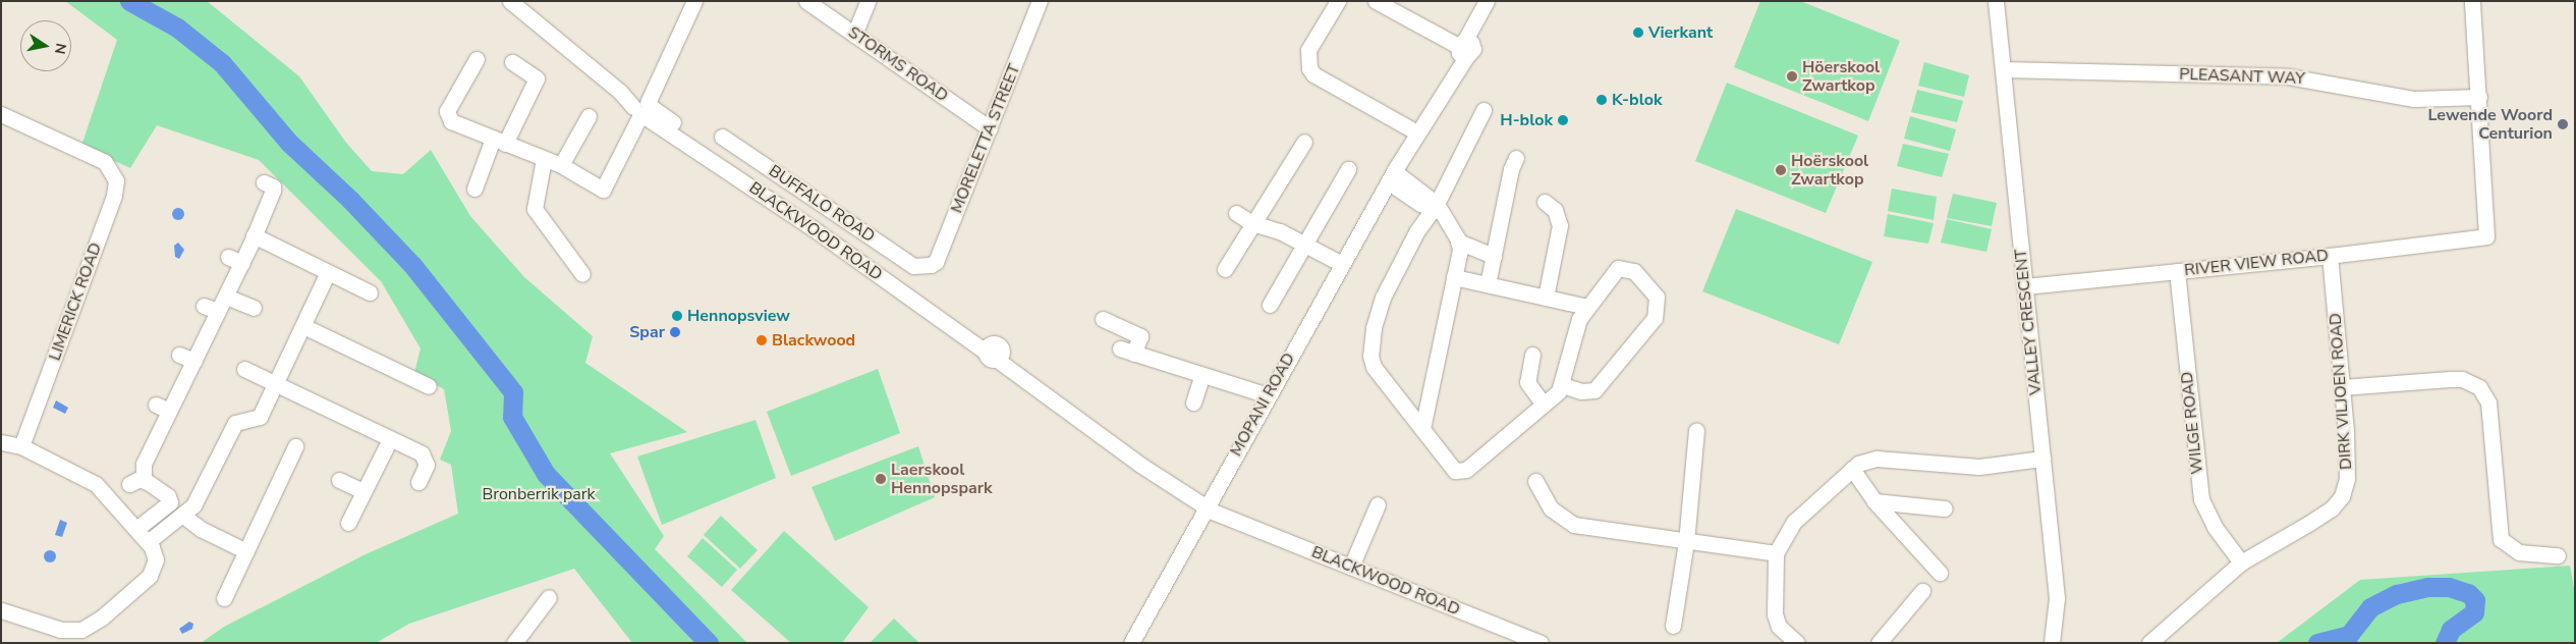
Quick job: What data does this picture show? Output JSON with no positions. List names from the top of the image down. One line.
{"streets":{"street":["STORMS ROAD","PLEASANT WAY","MORELETTA STREET","BUFFALO ROAD","BLACKWOOD ROAD","RIVER VIEW ROAD","LIMERICK ROAD","VALLEY CRESCENT","DIRK VILJOEN ROAD","MOPANI ROAD","WILGE ROAD"]},"crossings":[["STORMS ROAD","MORELETTA STREET"],["PLEASANT WAY","RIVER VIEW ROAD"],["PLEASANT WAY","VALLEY CRESCENT"],["MORELETTA STREET","BUFFALO ROAD"],["BLACKWOOD ROAD","MOPANI ROAD"],["RIVER VIEW ROAD","VALLEY CRESCENT"],["RIVER VIEW ROAD","DIRK VILJOEN ROAD"],["RIVER VIEW ROAD","WILGE ROAD"],["DIRK VILJOEN ROAD","WILGE ROAD"]],"parks":["Bronberrik park"],"places":["Vierkant","Höerskool Zwartkop","K-blok","H-blok","Lewende Woord Centurion","Hoërskool Zwartkop","Hennopsview","Spar","Blackwood","Laerskool Hennopspark"],"north":"right"}
